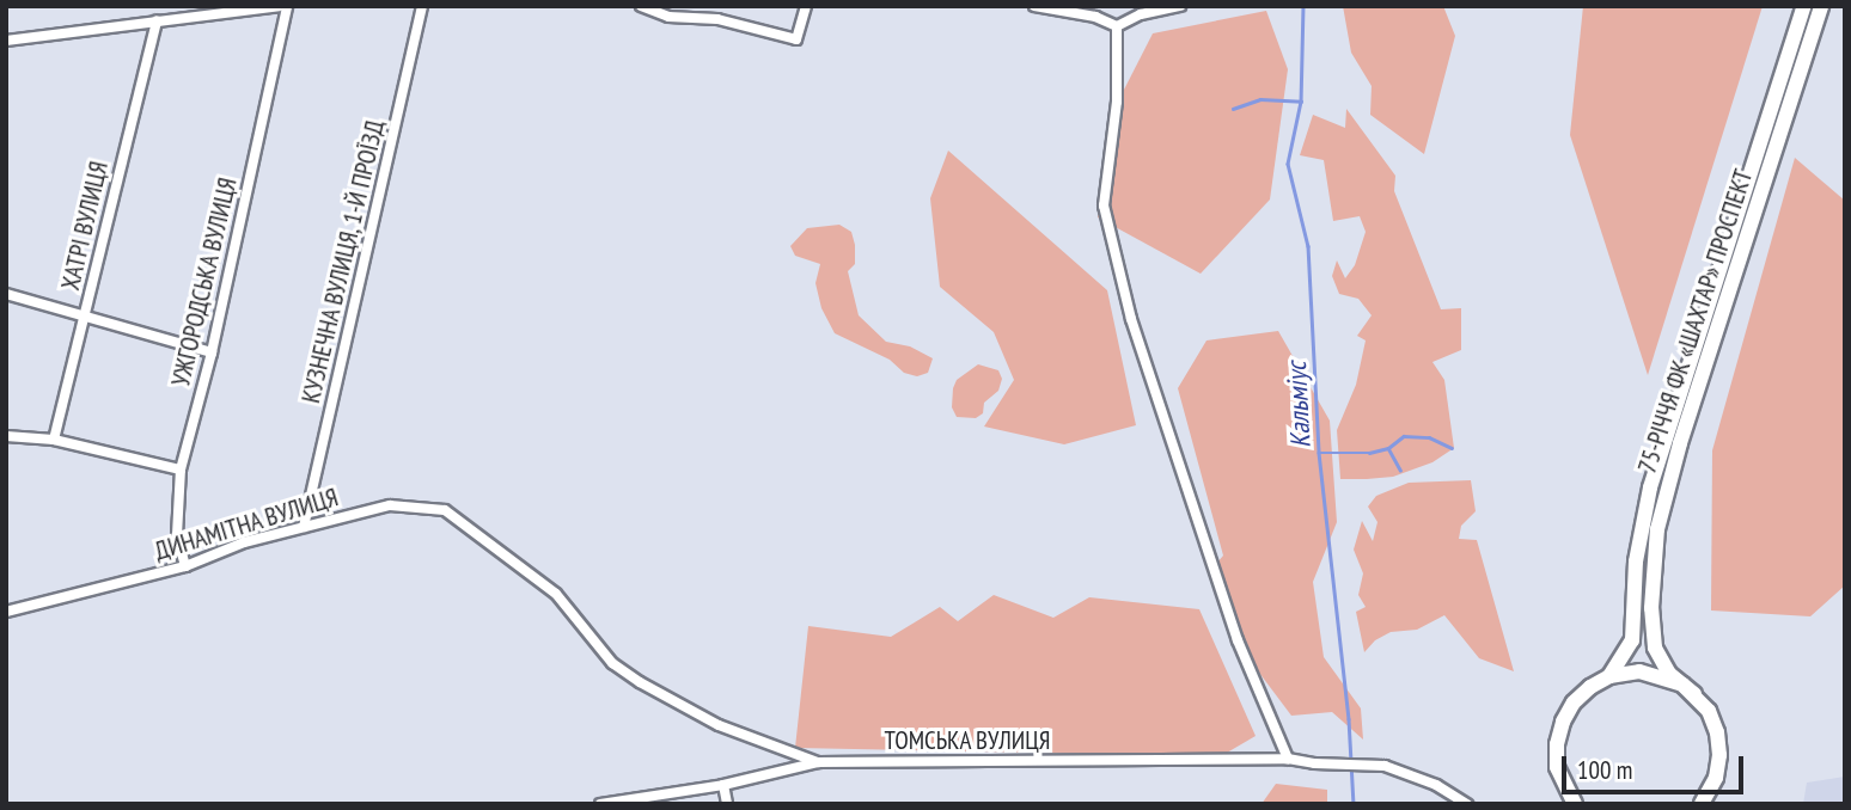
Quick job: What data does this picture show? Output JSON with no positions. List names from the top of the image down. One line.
{"streets":{"main road":["75-РІЧЧЯ ФК «ШАХТАР» ПРОСПЕКТ"],"street":["ХАТРІ ВУЛИЦЯ","КУЗНЕЧНА ВУЛИЦЯ, 1-Й ПРОЇЗД","УЖГОРОДСЬКА ВУЛИЦЯ","ДИНАМІТНА ВУЛИЦЯ","ТОМСЬКА ВУЛИЦЯ"]},"crossings":[["КУЗНЕЧНА ВУЛИЦЯ, 1-Й ПРОЇЗД","ДИНАМІТНА ВУЛИЦЯ"],["УЖГОРОДСЬКА ВУЛИЦЯ","ДИНАМІТНА ВУЛИЦЯ"],["ДИНАМІТНА ВУЛИЦЯ","ТОМСЬКА ВУЛИЦЯ"]],"water":["Кальміус"],"scale_bar":"100 m"}
